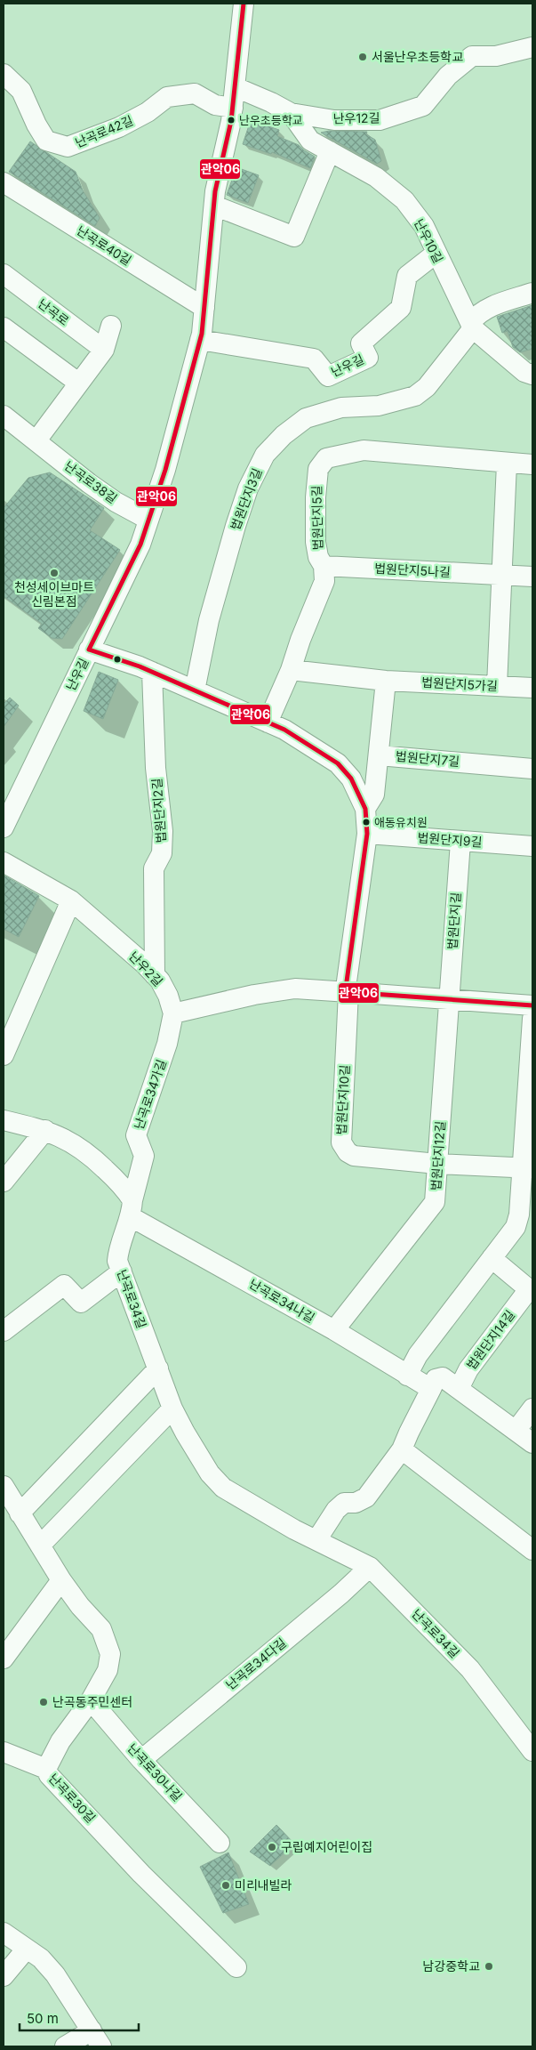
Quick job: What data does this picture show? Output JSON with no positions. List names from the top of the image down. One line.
{"streets":{"street":["난우12길","난곡로42길","난우10길","난곡로40길","난곡로","난우길","난곡로38길","법원단지3길","법원단지5길","법원단지5나길","법원단지5가길","법원단지7길","법원단지2길","법원단지9길","법원단지길","난우2길","난곡로34가길","법원단지10길","법원단지12길","난곡로34길","난곡로34나길","법원단지14길","난곡로34다길","난곡로30나길","난곡로30길"]},"crossings":[["난우12길","난우10길"],["난곡로42길","난우길"],["난우10길","난우길"],["난우10길","법원단지3길"],["난곡로40길","난우길"],["난우길","난곡로38길"],["법원단지5길","법원단지5나길"],["법원단지5길","법원단지5가길"],["법원단지2길","난우2길"],["법원단지9길","법원단지길"],["법원단지길","법원단지12길"],["난우2길","난곡로34가길"],["난곡로34가길","난곡로34길"],["난곡로34가길","난곡로34나길"],["법원단지10길","법원단지12길"],["법원단지12길","난곡로34나길"],["난곡로34길","난곡로34나길"],["난곡로34길","난곡로34다길"],["난곡로34다길","난곡로30나길"],["난곡로30나길","난곡로30길"]],"places":["서울난우초등학교","난우초등학교","천성세이브마트 신림본점","애동유치원","난곡동주민센터","구립예지어린이집","미리내빌라","남강중학교"],"lines":["transit line 관악06"],"scale_bar":"50 m"}
